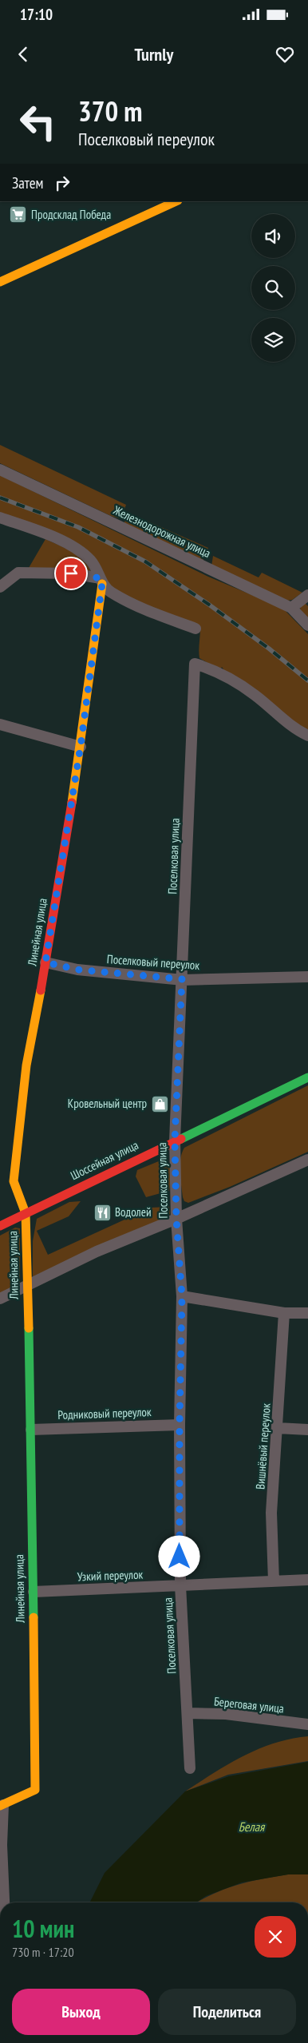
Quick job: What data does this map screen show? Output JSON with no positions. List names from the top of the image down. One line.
{"streets":{"street":["Железнодорожная улица","Поселковая улица","Линейная улица","Поселковый переулок","Шоссейная улица","Родниковый переулок","Вишнёвый переулок","Узкий переулок","Береговая улица"]},"crossings":[["Поселковая улица","Поселковый переулок"],["Поселковая улица","Шоссейная улица"],["Поселковая улица","Родниковый переулок"],["Поселковая улица","Узкий переулок"],["Поселковая улица","Береговая улица"],["Линейная улица","Поселковый переулок"],["Линейная улица","Шоссейная улица"],["Линейная улица","Родниковый переулок"],["Линейная улица","Узкий переулок"],["Вишнёвый переулок","Узкий переулок"]],"water":["Белая"],"places":{"supermarket":["Продсклад Победа"],"shop":["Кровельный центр"],"restaurant":["Водолей"]},"page":{"status":"17:10","header":"Turnly","turn":["370 m","Поселковый переулок"],"then":"Затем","heading":["10 мин","730 m · 17:20"],"buttons":["Выход","Поделиться"]}}
